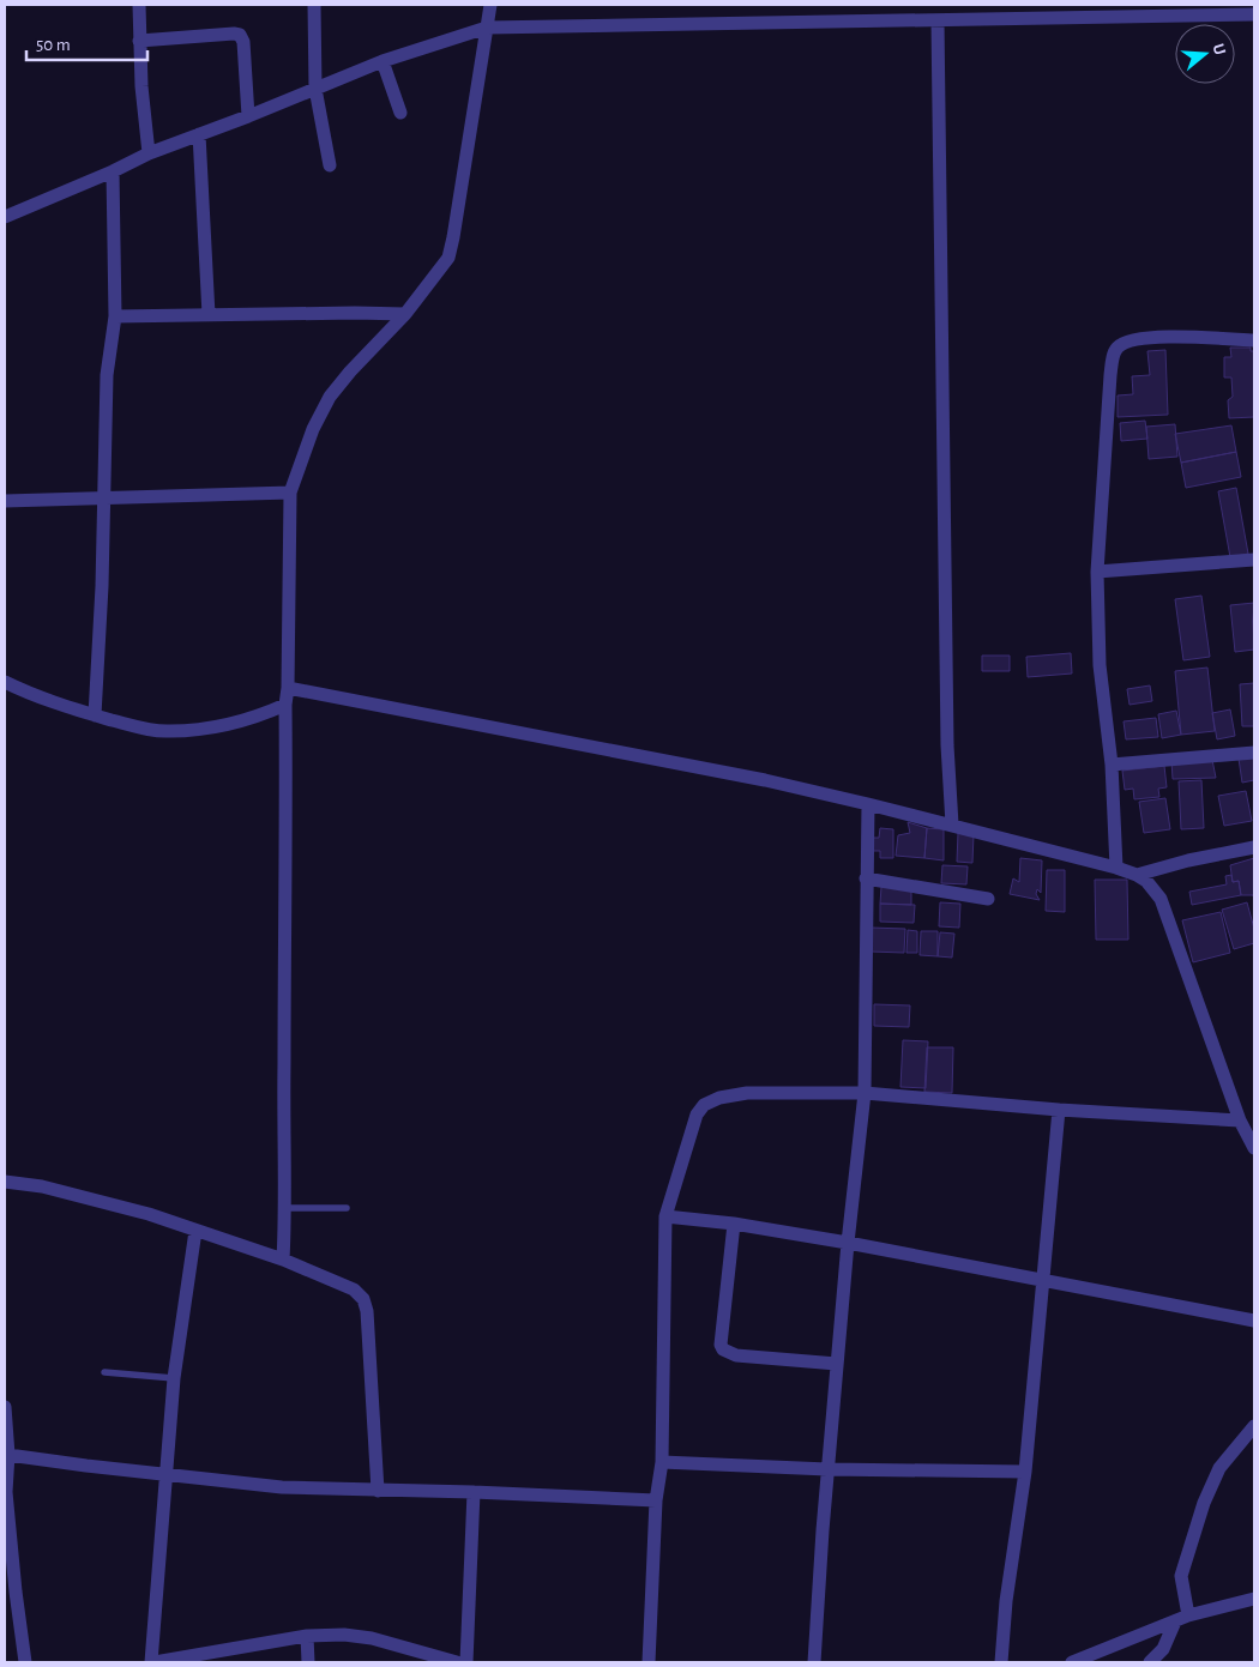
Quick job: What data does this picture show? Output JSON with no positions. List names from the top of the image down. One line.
{"scale_bar":"50 m","north":"right"}
